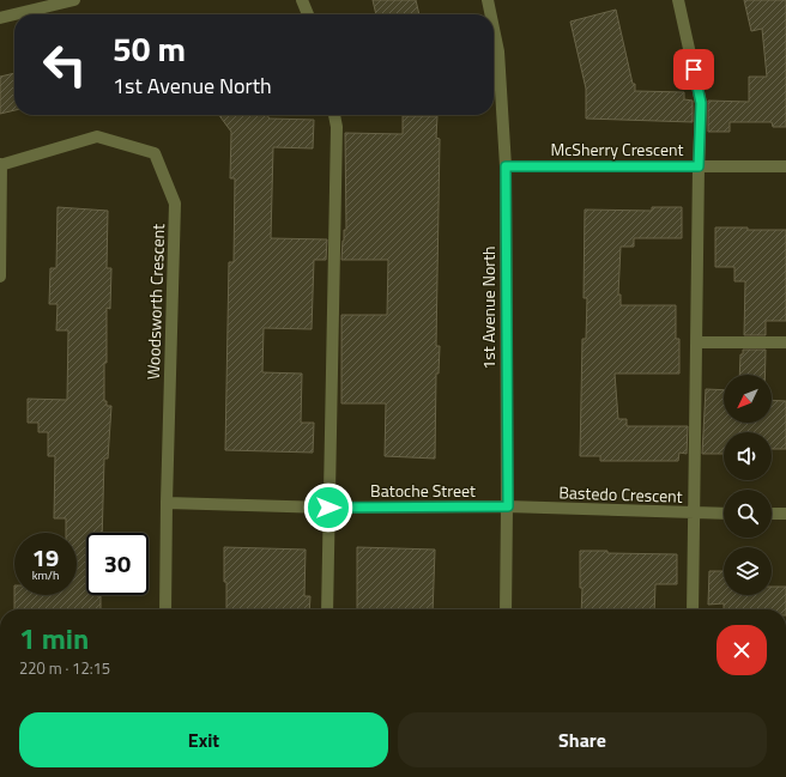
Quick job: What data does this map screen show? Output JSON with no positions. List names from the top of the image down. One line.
{"streets":{"street":["McSherry Crescent","Woodsworth Crescent","1st Avenue North","Batoche Street","Bastedo Crescent"]},"crossings":[["McSherry Crescent","1st Avenue North"],["Woodsworth Crescent","Batoche Street"],["1st Avenue North","Batoche Street"],["1st Avenue North","Bastedo Crescent"],["Batoche Street","Bastedo Crescent"]],"north":"bottom left","page":{"turn":["50 m","1st Avenue North"],"speed":"19 km/h","limit":"30","heading":["1 min","220 m · 12:15"],"buttons":["Exit","Share"]}}
